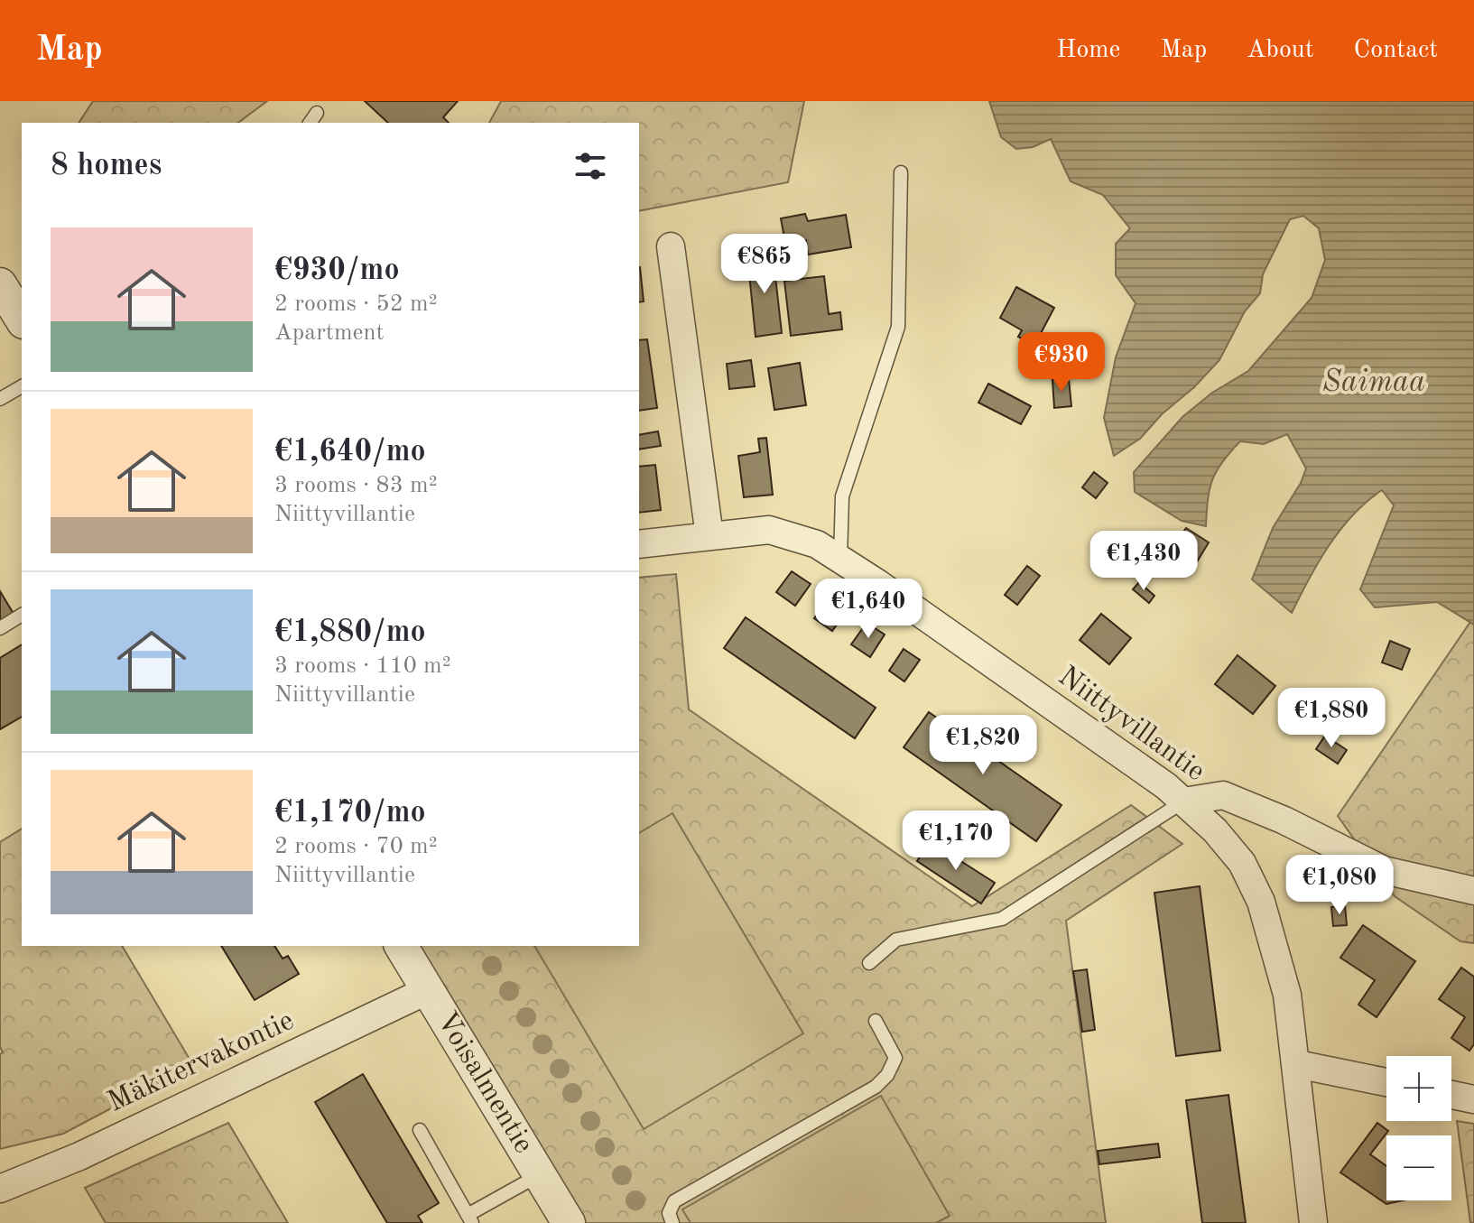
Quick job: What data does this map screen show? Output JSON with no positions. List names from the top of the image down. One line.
{"streets":{"street":["Niittyvillantie","Mäkitervakontie","Voisalmentie"]},"crossings":[["Mäkitervakontie","Voisalmentie"]],"water":["Saimaa"],"page":{"header":"Map","nav":["Home","Map","About","Contact"],"heading":"8 homes","list":[{"name":"€930/mo","note":"2 rooms · 52 m² · Apartment"},{"name":"€1,640/mo","note":"3 rooms · 83 m² · Niittyvillantie"},{"name":"€1,880/mo","note":"3 rooms · 110 m² · Niittyvillantie"},{"name":"€1,170/mo","note":"2 rooms · 70 m² · Niittyvillantie"}],"price":["€865","€930","€1,430","€1,640","€1,880","€1,820","€1,170","€1,080"],"map_buttons":["+","−"]}}
